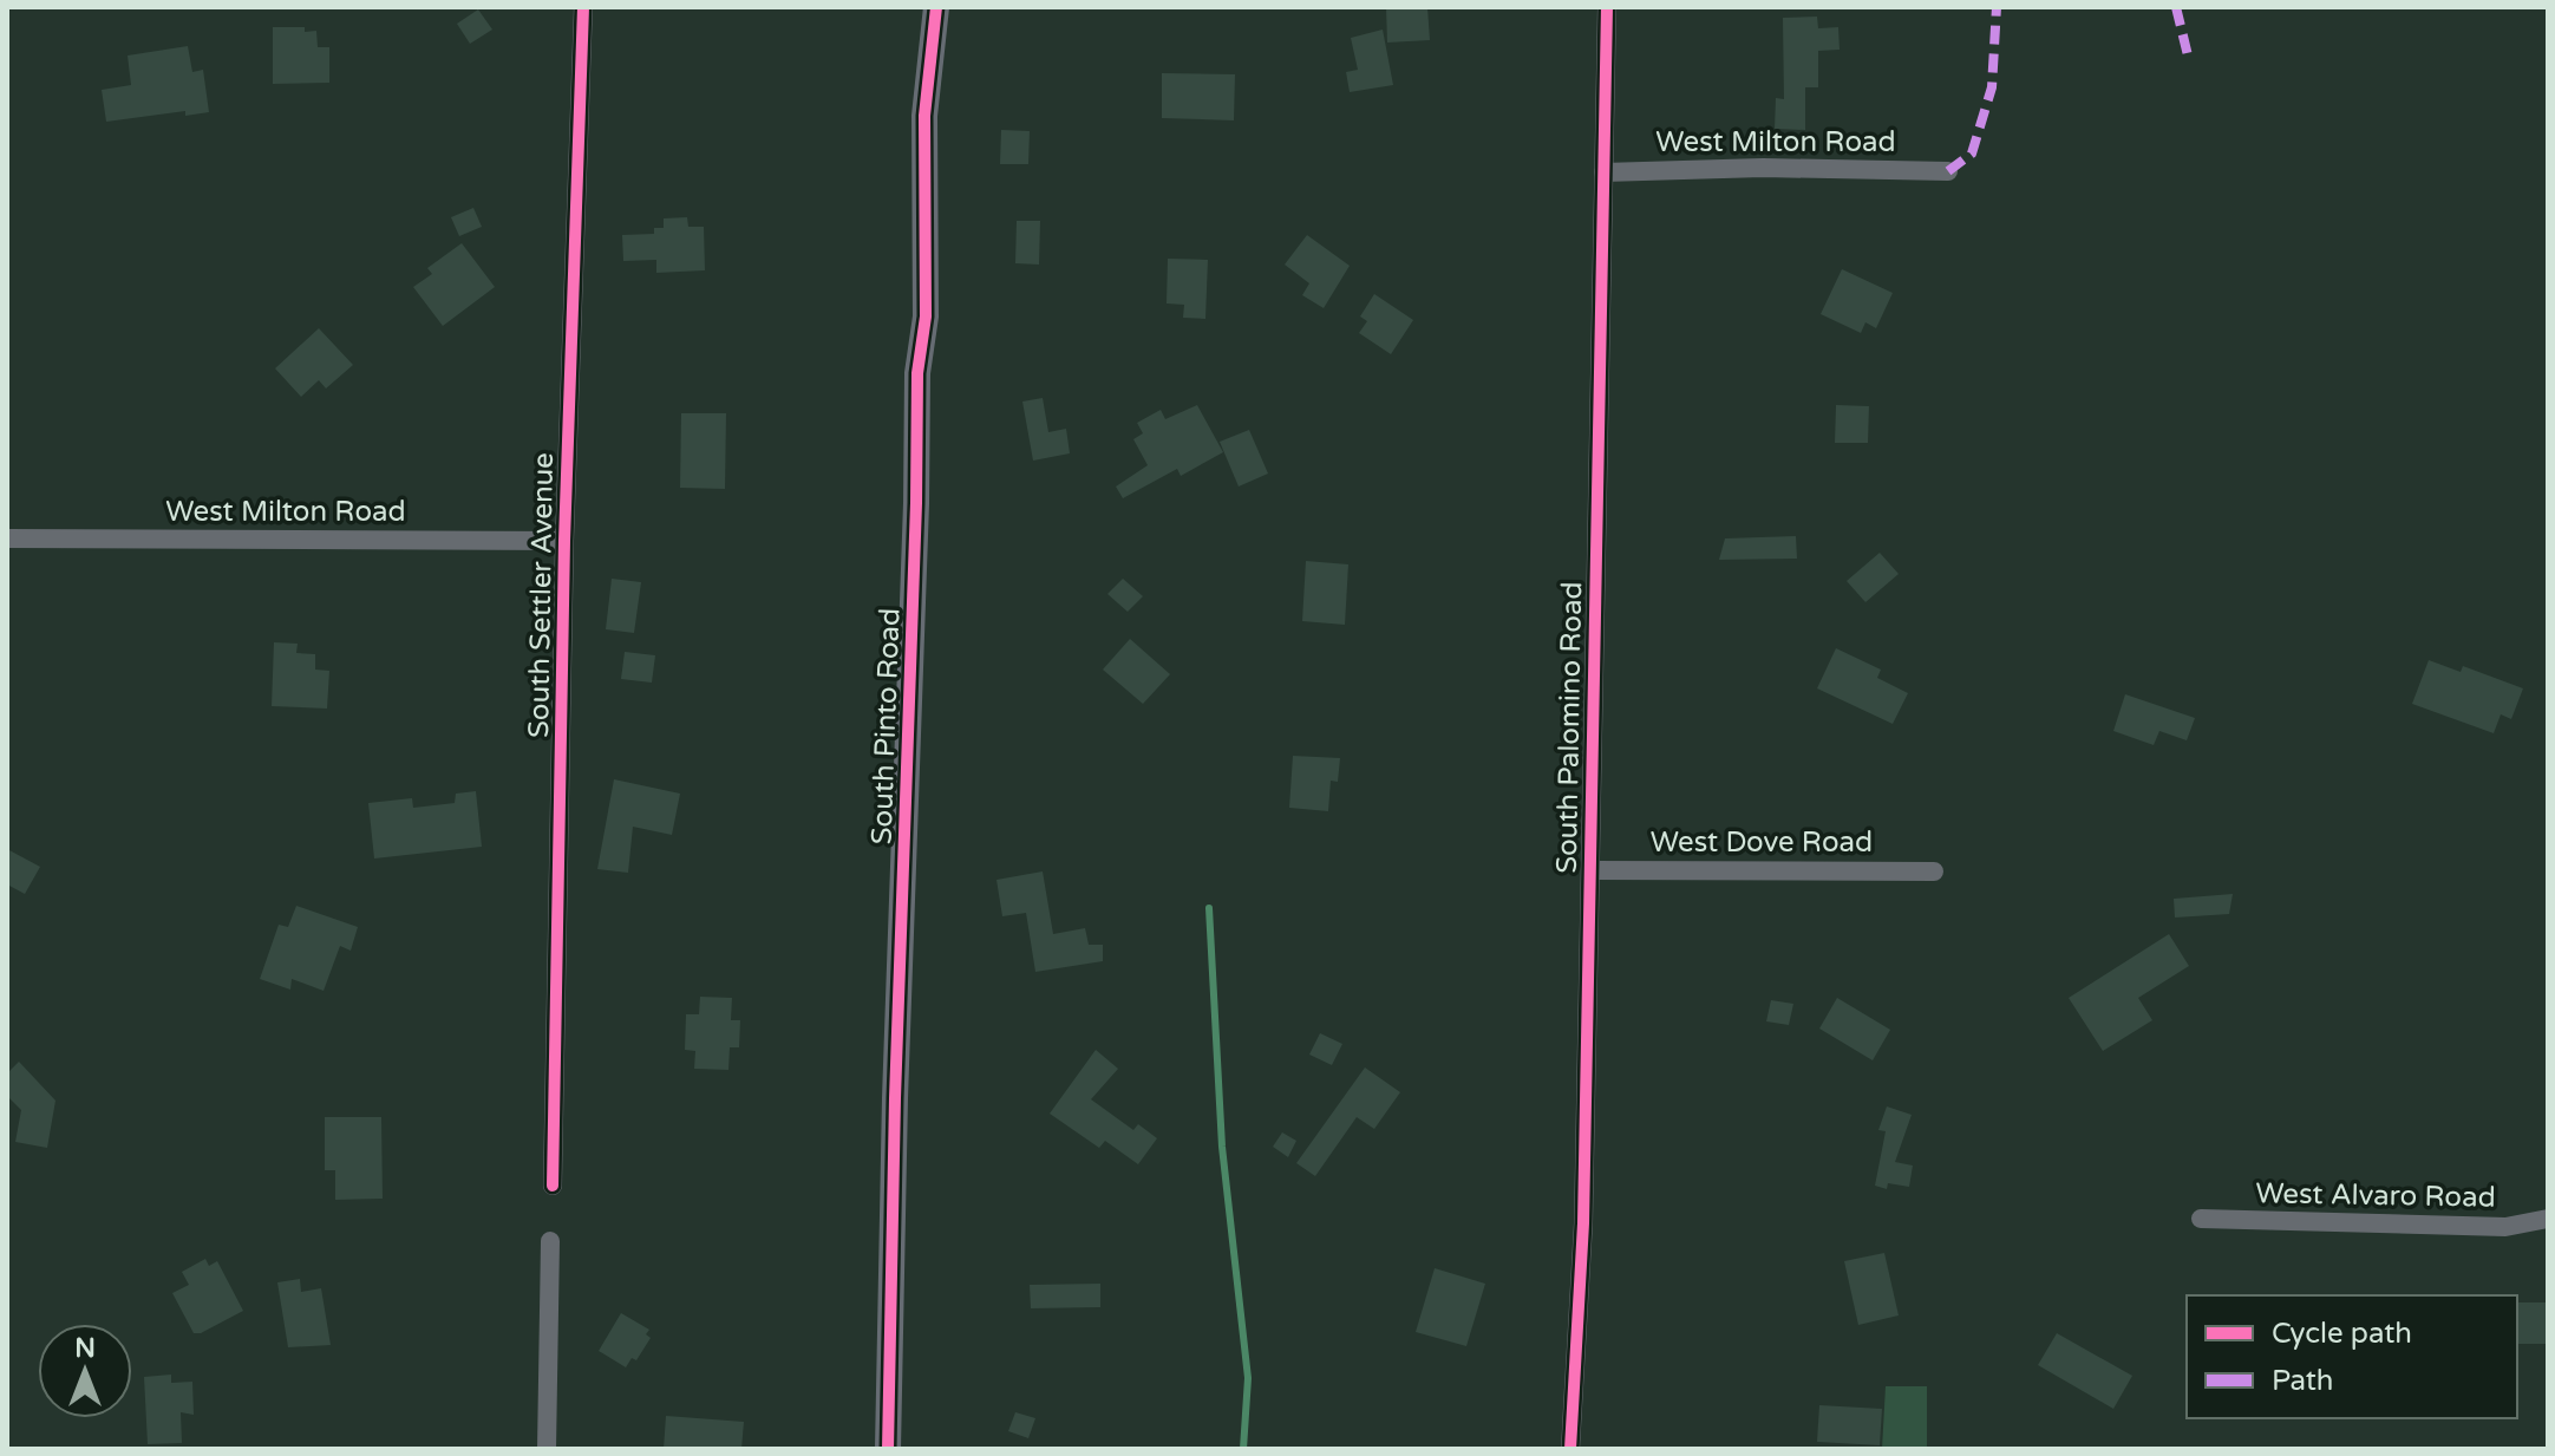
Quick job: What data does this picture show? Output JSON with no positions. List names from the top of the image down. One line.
{"streets":{"street":["West Milton Road","South Settler Avenue","South Pinto Road","South Palomino Road","West Dove Road","West Alvaro Road"]},"crossings":[["West Milton Road","South Settler Avenue"],["West Milton Road","South Palomino Road"],["South Palomino Road","West Dove Road"]],"legend":["Cycle path","Path"],"north":"top"}
